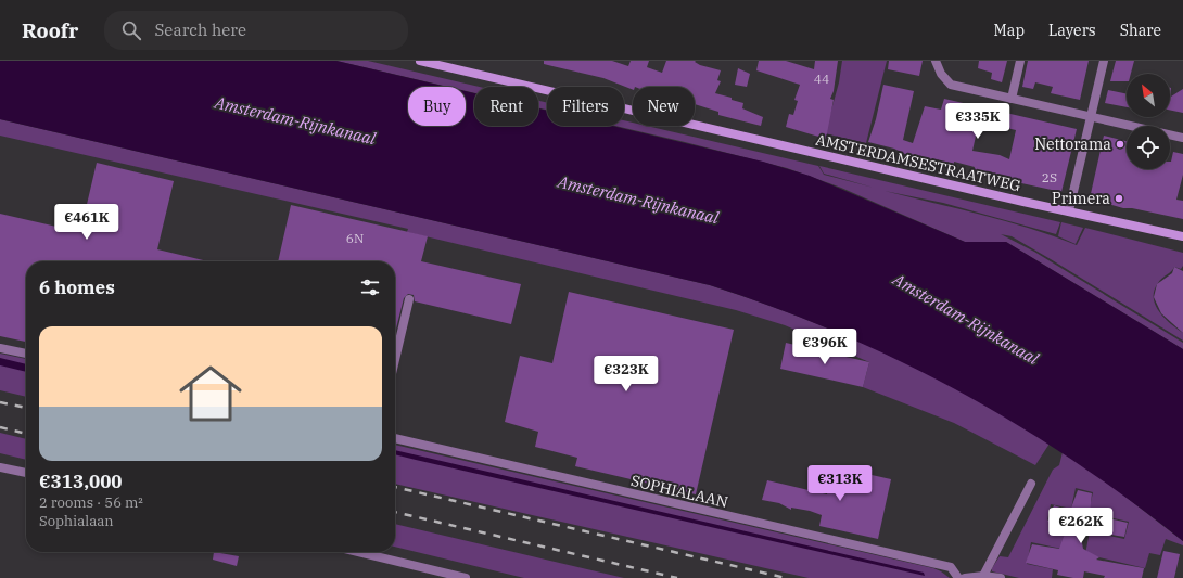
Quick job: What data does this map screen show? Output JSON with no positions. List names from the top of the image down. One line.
{"streets":{"main road":["AMSTERDAMSESTRAATWEG"],"street":["SOPHIALAAN"]},"water":["Amsterdam-Rijnkanaal"],"places":["Nettorama","Primera"],"house_numbers":["44","2S","6N"],"north":"top left","page":{"header":"Roofr","search":"Search here","nav":["Map","Layers","Share"],"chip":["Buy","Rent","Filters","New"],"price":["€335K","€461K","€396K","€323K","€313K","€262K"],"heading":"6 homes","list":[{"name":"€313,000","note":"2 rooms · 56 m² · Sophialaan"}]}}
